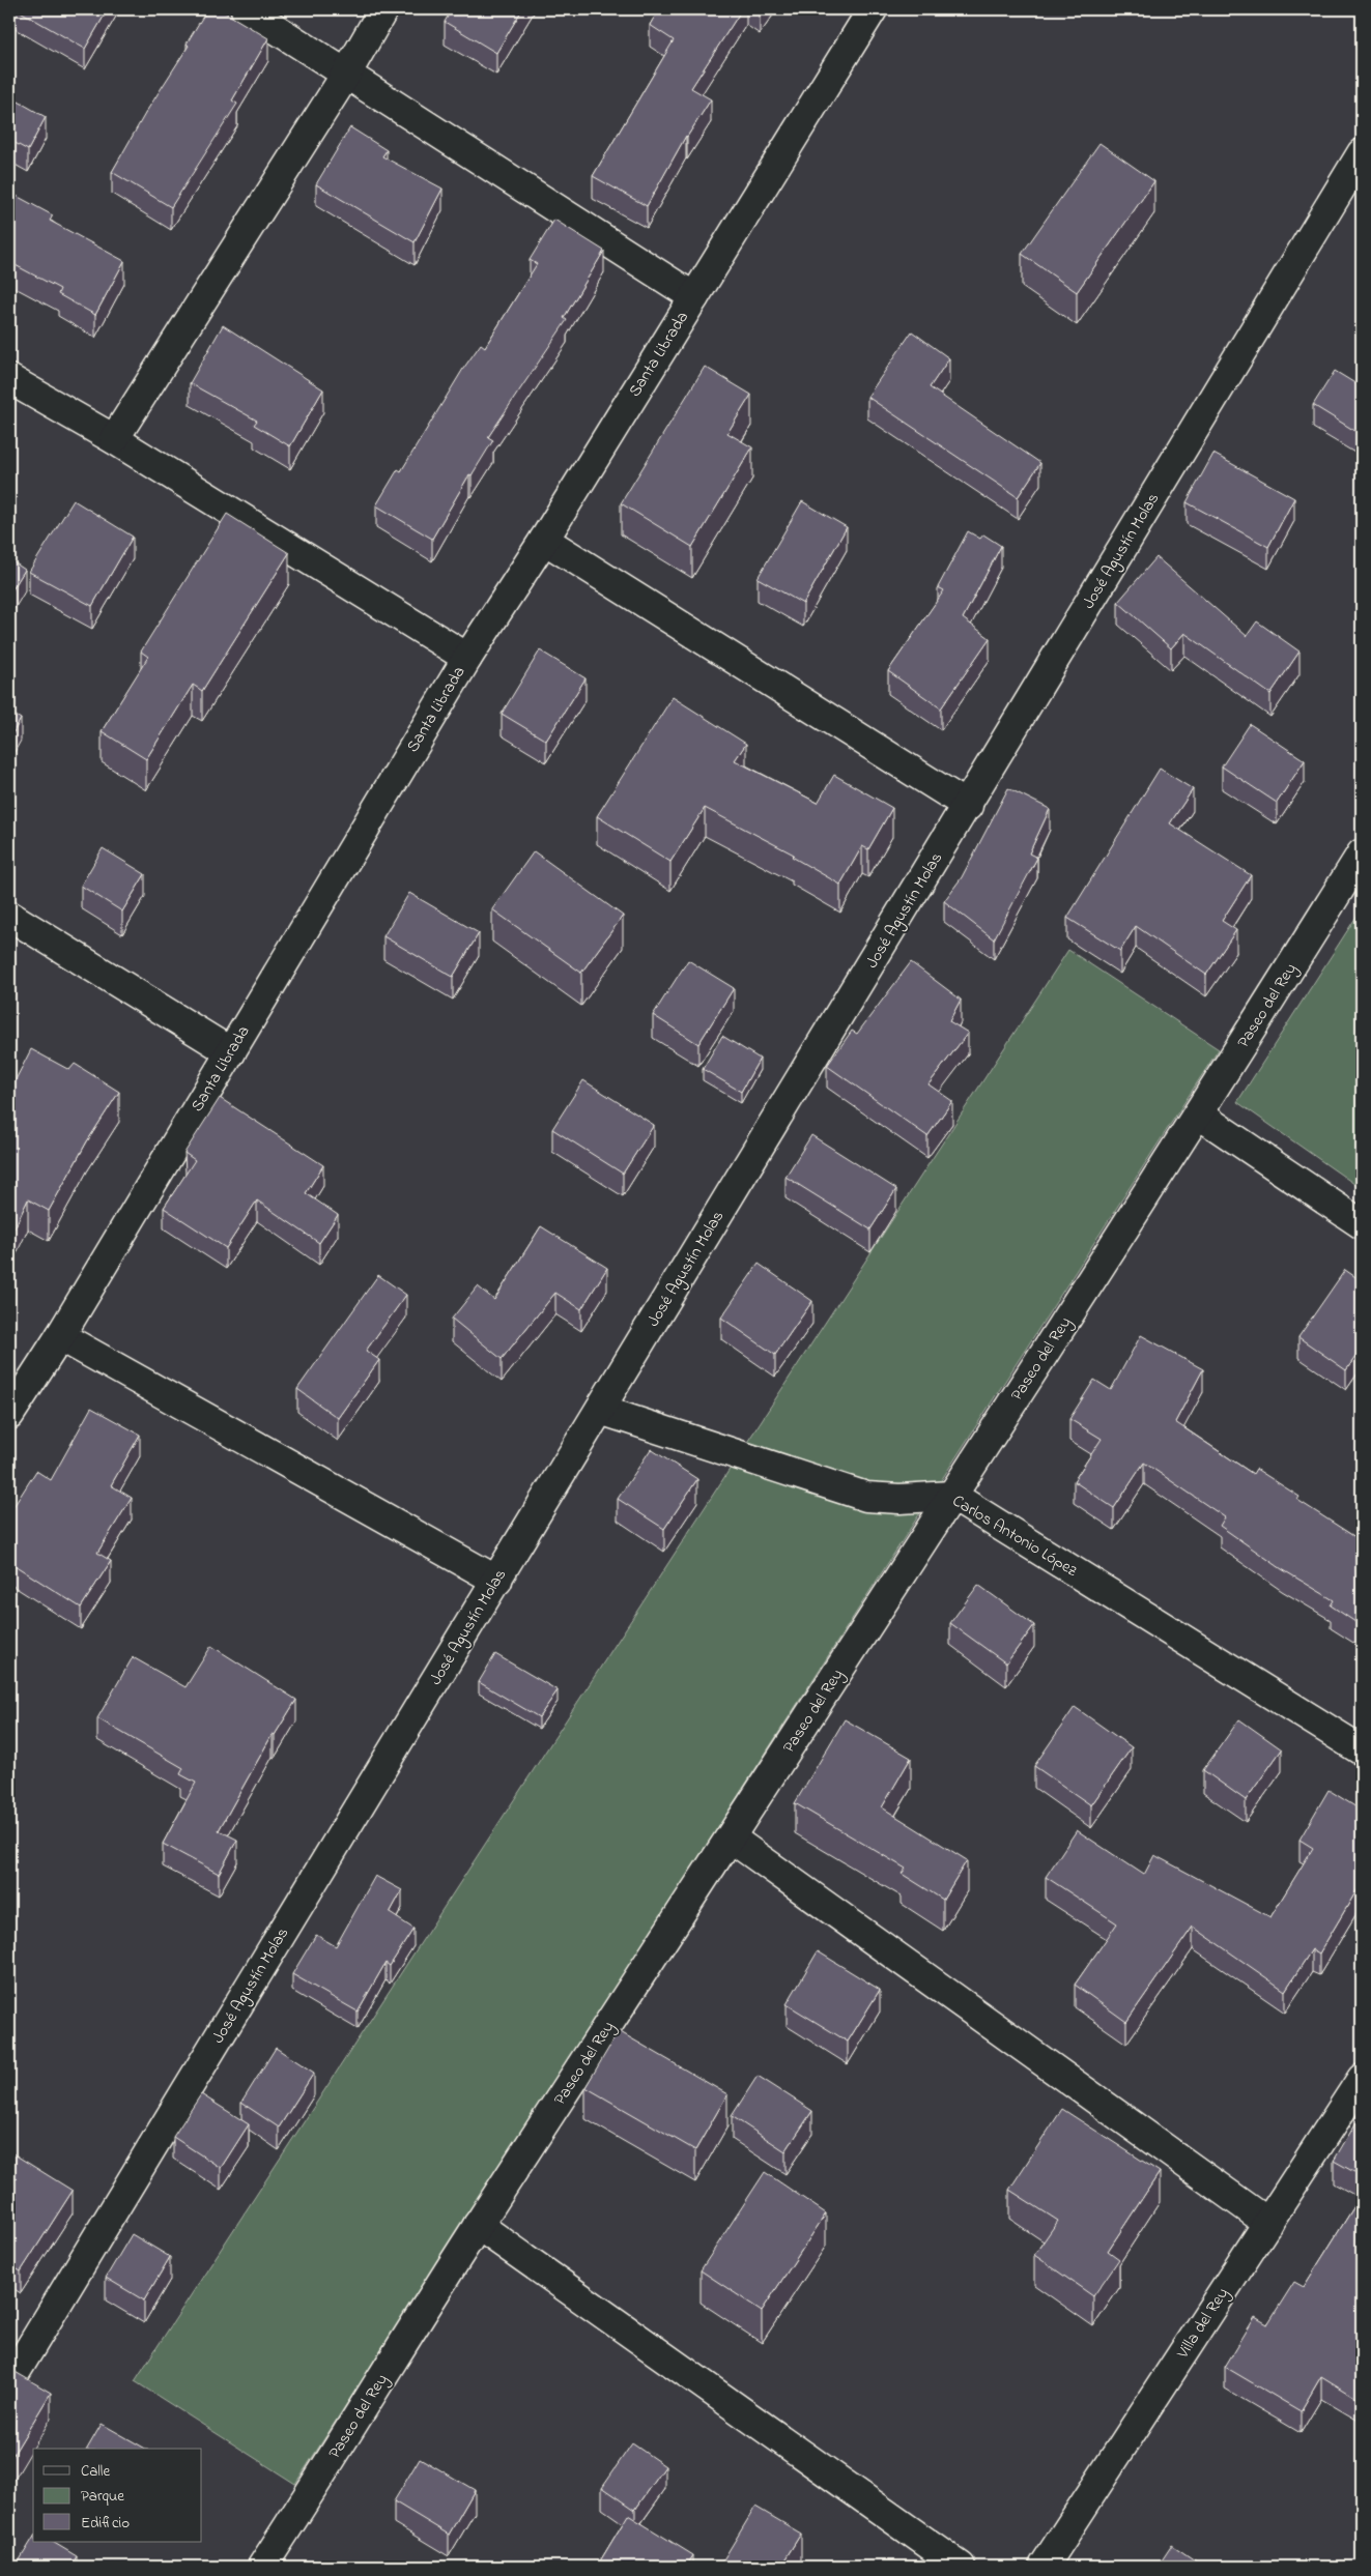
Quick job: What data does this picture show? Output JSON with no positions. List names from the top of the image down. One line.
{"streets":{"street":["Santa Librada","José Agustín Molas","Paseo del Rey","Carlos Antonio López","Villa del Rey"]},"crossings":[["José Agustín Molas","Carlos Antonio López"],["Paseo del Rey","Carlos Antonio López"]],"legend":["Calle","Parque","Edificio"]}
